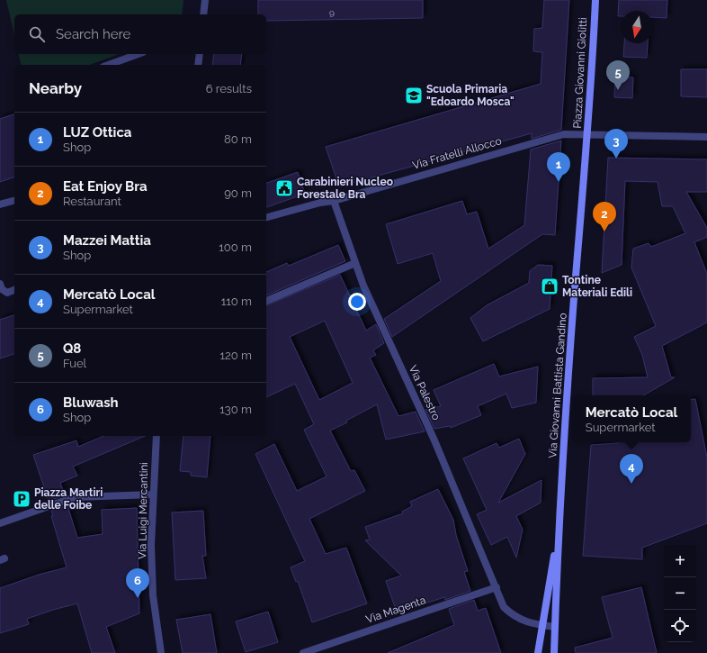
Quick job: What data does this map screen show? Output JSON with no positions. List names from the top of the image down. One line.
{"streets":{"main road":["Piazza Giovanni Giolitti","Via Giovanni Battista Gandino"],"street":["Via Fratelli Allocco","Via Palestro","Via Luigi Mercantini","Via Magenta"]},"crossings":[["Piazza Giovanni Giolitti","Via Fratelli Allocco"],["Piazza Giovanni Giolitti","Via Giovanni Battista Gandino"],["Via Fratelli Allocco","Via Giovanni Battista Gandino"],["Via Fratelli Allocco","Via Palestro"],["Via Giovanni Battista Gandino","Via Palestro"],["Via Palestro","Via Magenta"]],"places":{"school or university":["Scuola Primaria \"Edoardo Mosca\""],"public building":["Carabinieri Nucleo Forestale Bra"],"shop":["Tontine Materiali Edili"],"parking":["Piazza Martiri delle Foibe"]},"house_numbers":["9"],"north":"bottom","page":{"search":"Search here","pins":["5","3","1","2","4","6"],"heading":["Nearby","6 results"],"list":[{"mark":"1","name":"LUZ Ottica","note":"Shop","value":"80 m"},{"mark":"2","name":"Eat Enjoy Bra","note":"Restaurant","value":"90 m"},{"mark":"3","name":"Mazzei Mattia","note":"Shop","value":"100 m"},{"mark":"4","name":"Mercatò Local","note":"Supermarket","value":"110 m"},{"mark":"5","name":"Q8","note":"Fuel","value":"120 m"},{"mark":"6","name":"Bluwash","note":"Shop","value":"130 m"}],"popup":["Mercatò Local","Supermarket"],"map_buttons":["+","−"]}}
